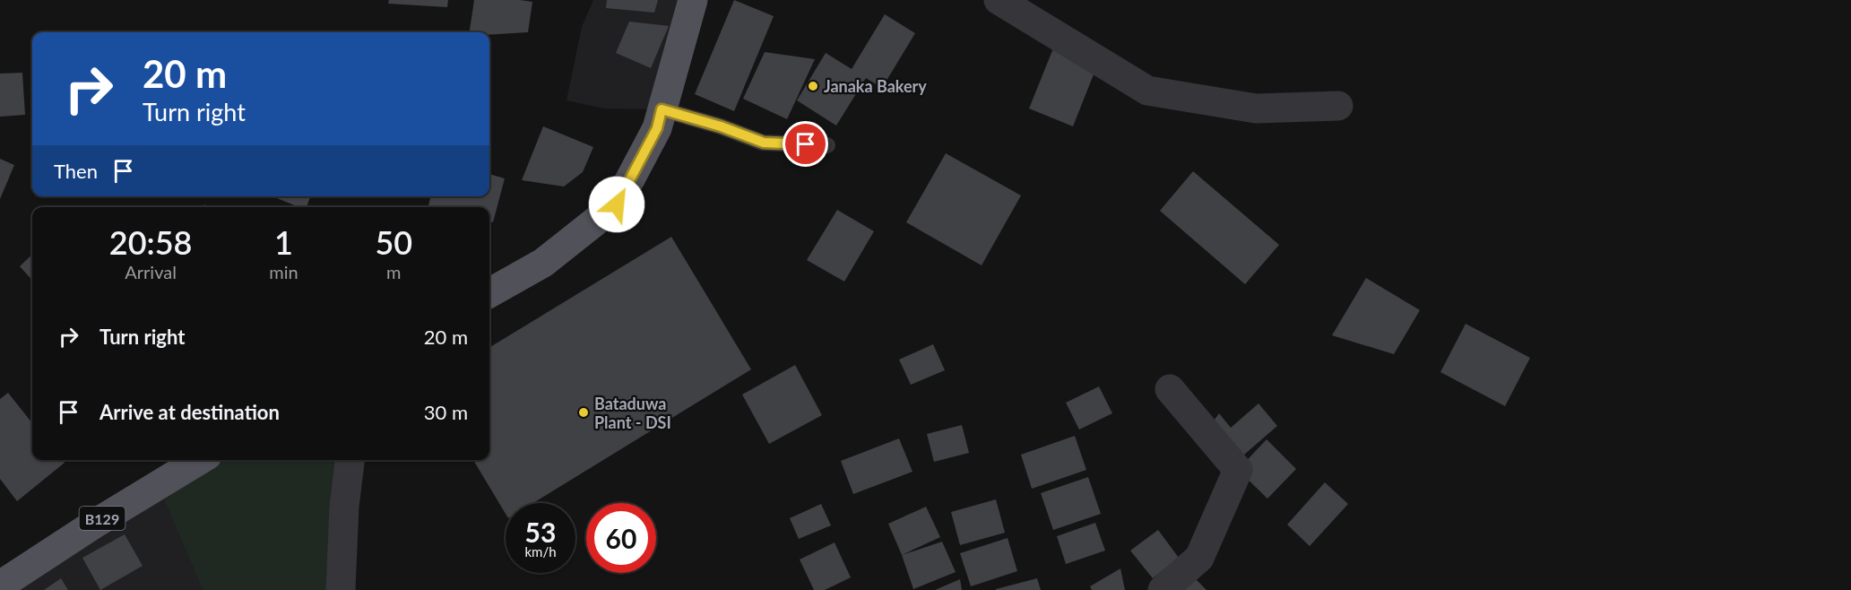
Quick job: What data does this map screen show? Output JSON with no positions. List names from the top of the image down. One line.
{"streets":{"main road":["B129"]},"places":["Janaka Bakery","Bataduwa Plant - DSI"],"page":{"turn":["20 m","Turn right"],"then":"Then","eta":["20:58","Arrival","1","min","50","m"],"list":[{"name":"Turn right","value":"20 m"},{"name":"Arrive at destination","value":"30 m"}],"speed":"53 km/h","limit":"60"}}
